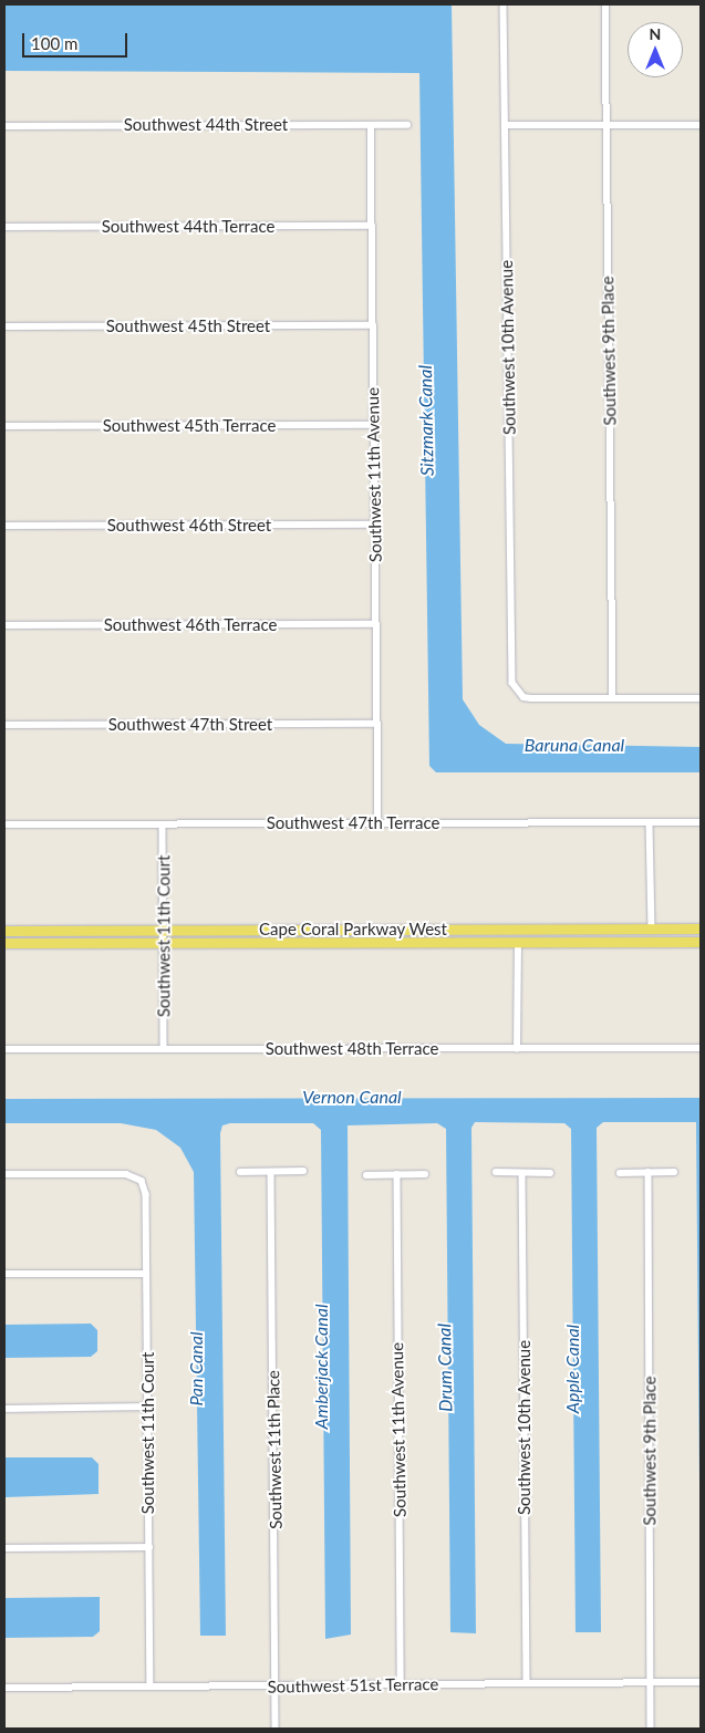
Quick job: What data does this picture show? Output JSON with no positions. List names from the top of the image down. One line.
{"streets":{"main road":["Cape Coral Parkway West"],"street":["Southwest 44th Street","Southwest 44th Terrace","Southwest 45th Street","Southwest 10th Avenue","Southwest 9th Place","Southwest 45th Terrace","Southwest 11th Avenue","Southwest 46th Street","Southwest 46th Terrace","Southwest 47th Street","Southwest 47th Terrace","Southwest 11th Court","Southwest 48th Terrace","Southwest 11th Place","Southwest 51st Terrace"]},"crossings":[["Southwest 44th Street","Southwest 11th Avenue"],["Southwest 44th Terrace","Southwest 11th Avenue"],["Southwest 45th Street","Southwest 11th Avenue"],["Southwest 10th Avenue","Southwest 9th Place"],["Southwest 10th Avenue","Southwest 51st Terrace"],["Southwest 9th Place","Southwest 51st Terrace"],["Southwest 45th Terrace","Southwest 11th Avenue"],["Southwest 11th Avenue","Southwest 46th Street"],["Southwest 11th Avenue","Southwest 46th Terrace"],["Southwest 11th Avenue","Southwest 47th Street"],["Southwest 11th Avenue","Southwest 47th Terrace"],["Southwest 11th Avenue","Southwest 51st Terrace"],["Southwest 47th Terrace","Southwest 11th Court"],["Cape Coral Parkway West","Southwest 11th Court"],["Southwest 11th Court","Southwest 48th Terrace"],["Southwest 11th Court","Southwest 51st Terrace"],["Southwest 11th Place","Southwest 51st Terrace"]],"water":["Sitzmark Canal","Baruna Canal","Vernon Canal","Amberjack Canal","Drum Canal","Pan Canal","Apple Canal"],"scale_bar":"100 m","north":"top"}
